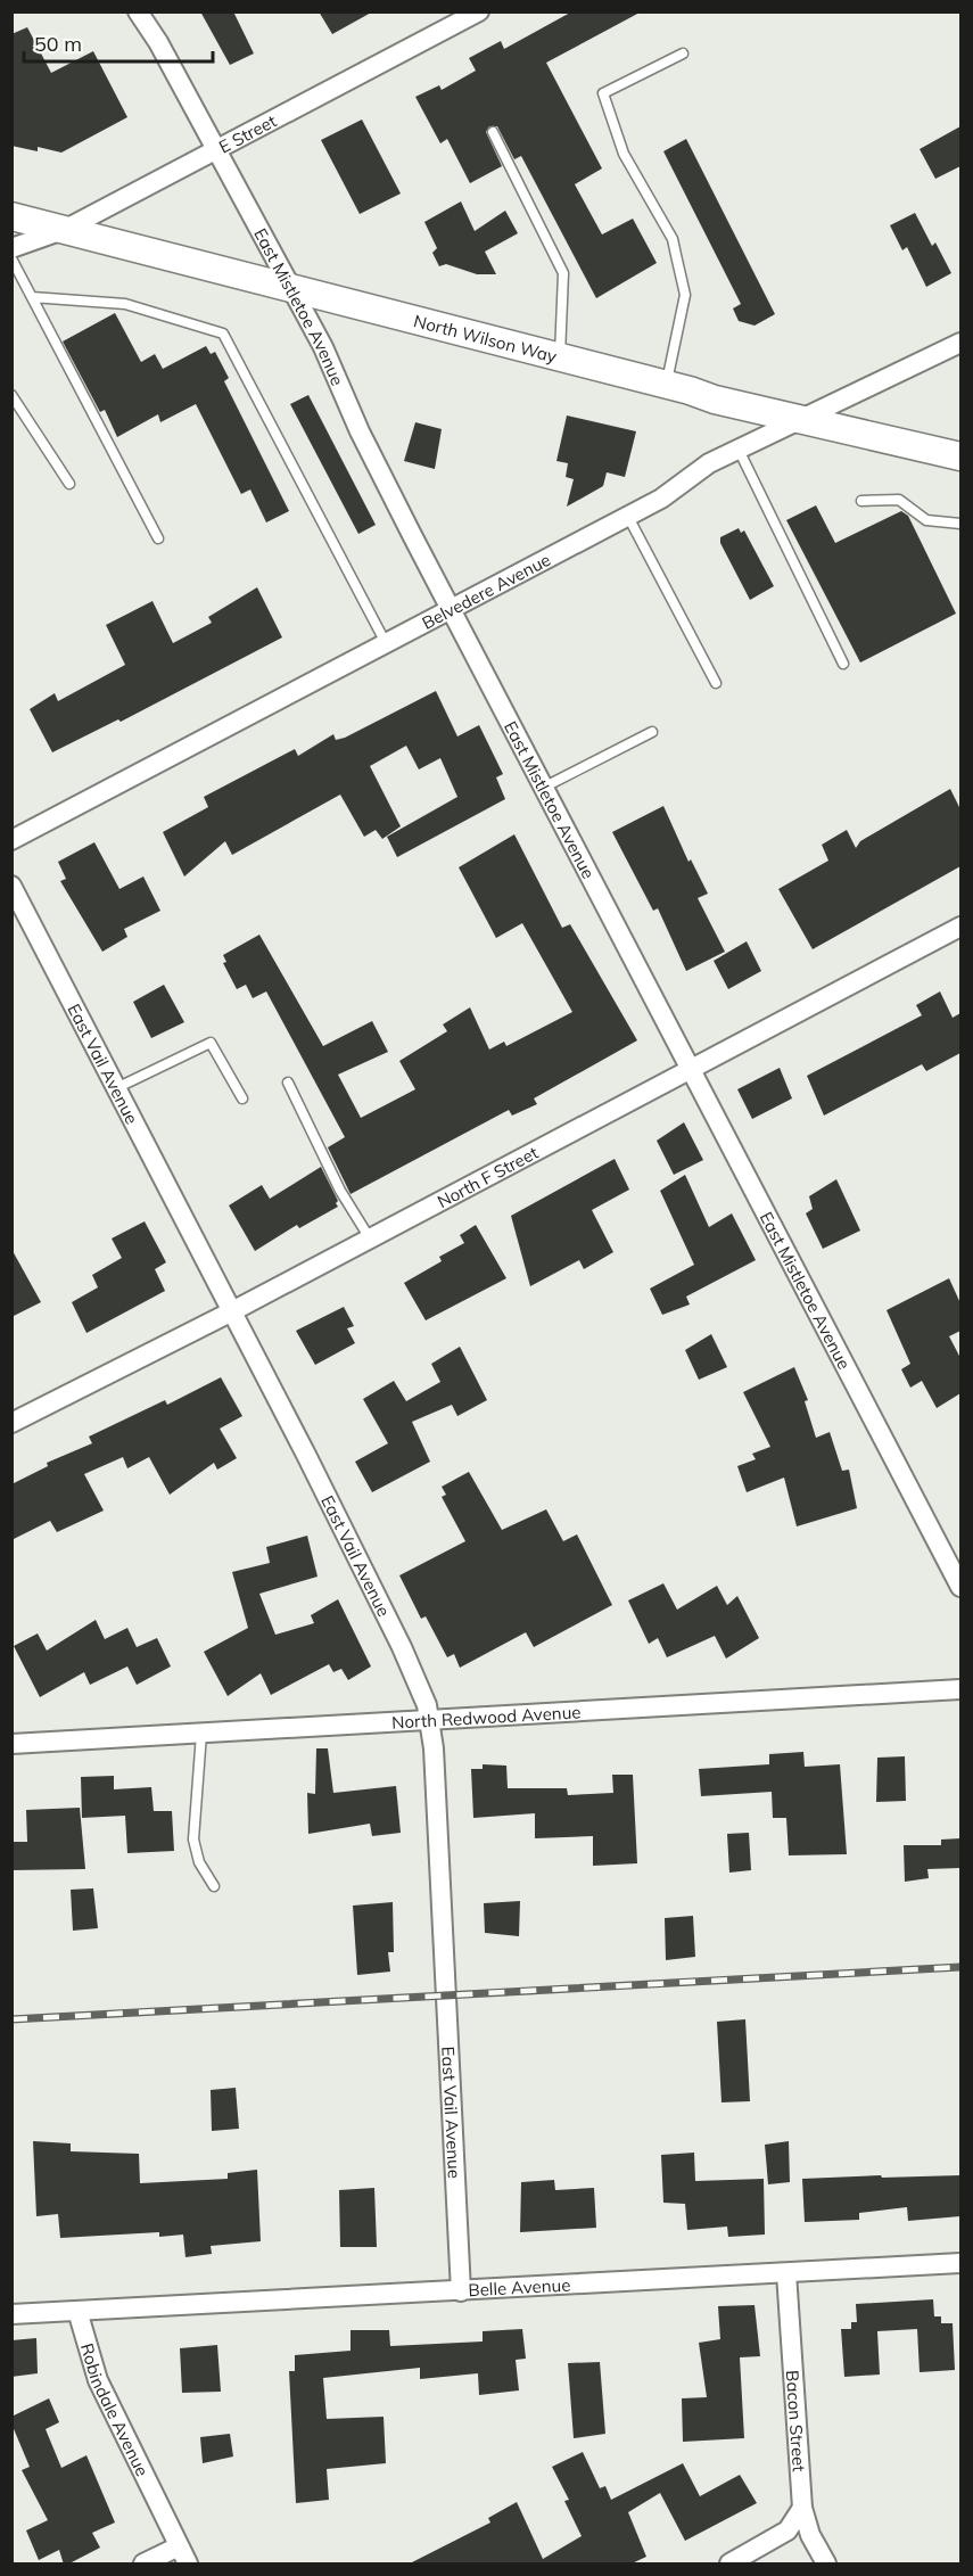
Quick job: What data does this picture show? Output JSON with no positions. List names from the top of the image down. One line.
{"streets":{"main road":["North Wilson Way"],"street":["E Street","East Mistletoe Avenue","Belvedere Avenue","East Vail Avenue","North F Street","North Redwood Avenue","Belle Avenue","Robindale Avenue","Bacon Street"]},"crossings":[["E Street","East Mistletoe Avenue"],["E Street","North Wilson Way"],["East Mistletoe Avenue","North Wilson Way"],["East Mistletoe Avenue","Belvedere Avenue"],["East Mistletoe Avenue","North F Street"],["North Wilson Way","Belvedere Avenue"],["East Vail Avenue","North F Street"],["East Vail Avenue","North Redwood Avenue"],["East Vail Avenue","Belle Avenue"],["Belle Avenue","Robindale Avenue"],["Belle Avenue","Bacon Street"]],"scale_bar":"50 m"}
